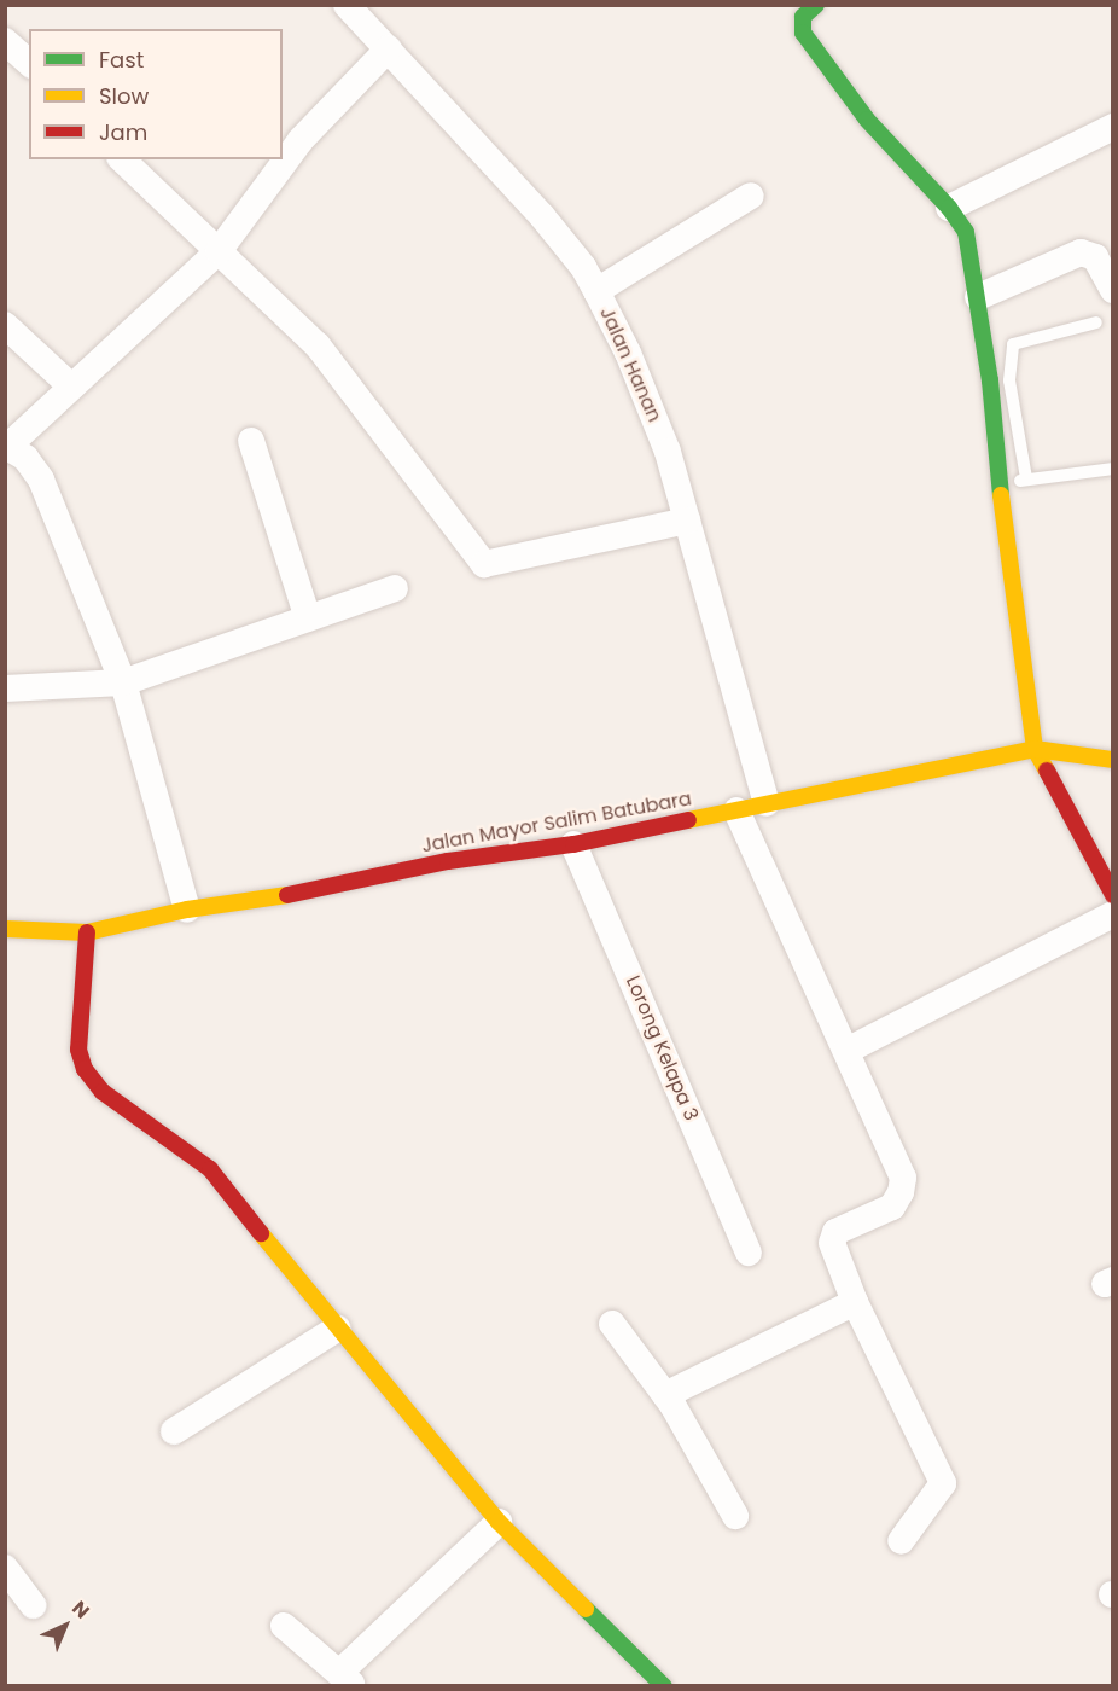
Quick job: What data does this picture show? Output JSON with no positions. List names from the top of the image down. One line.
{"streets":{"street":["Jalan Hanan","Jalan Mayor Salim Batubara","Lorong Kelapa 3"]},"crossings":[["Jalan Hanan","Jalan Mayor Salim Batubara"],["Jalan Mayor Salim Batubara","Lorong Kelapa 3"]],"legend":["Fast","Slow","Jam"],"north":"top right"}
